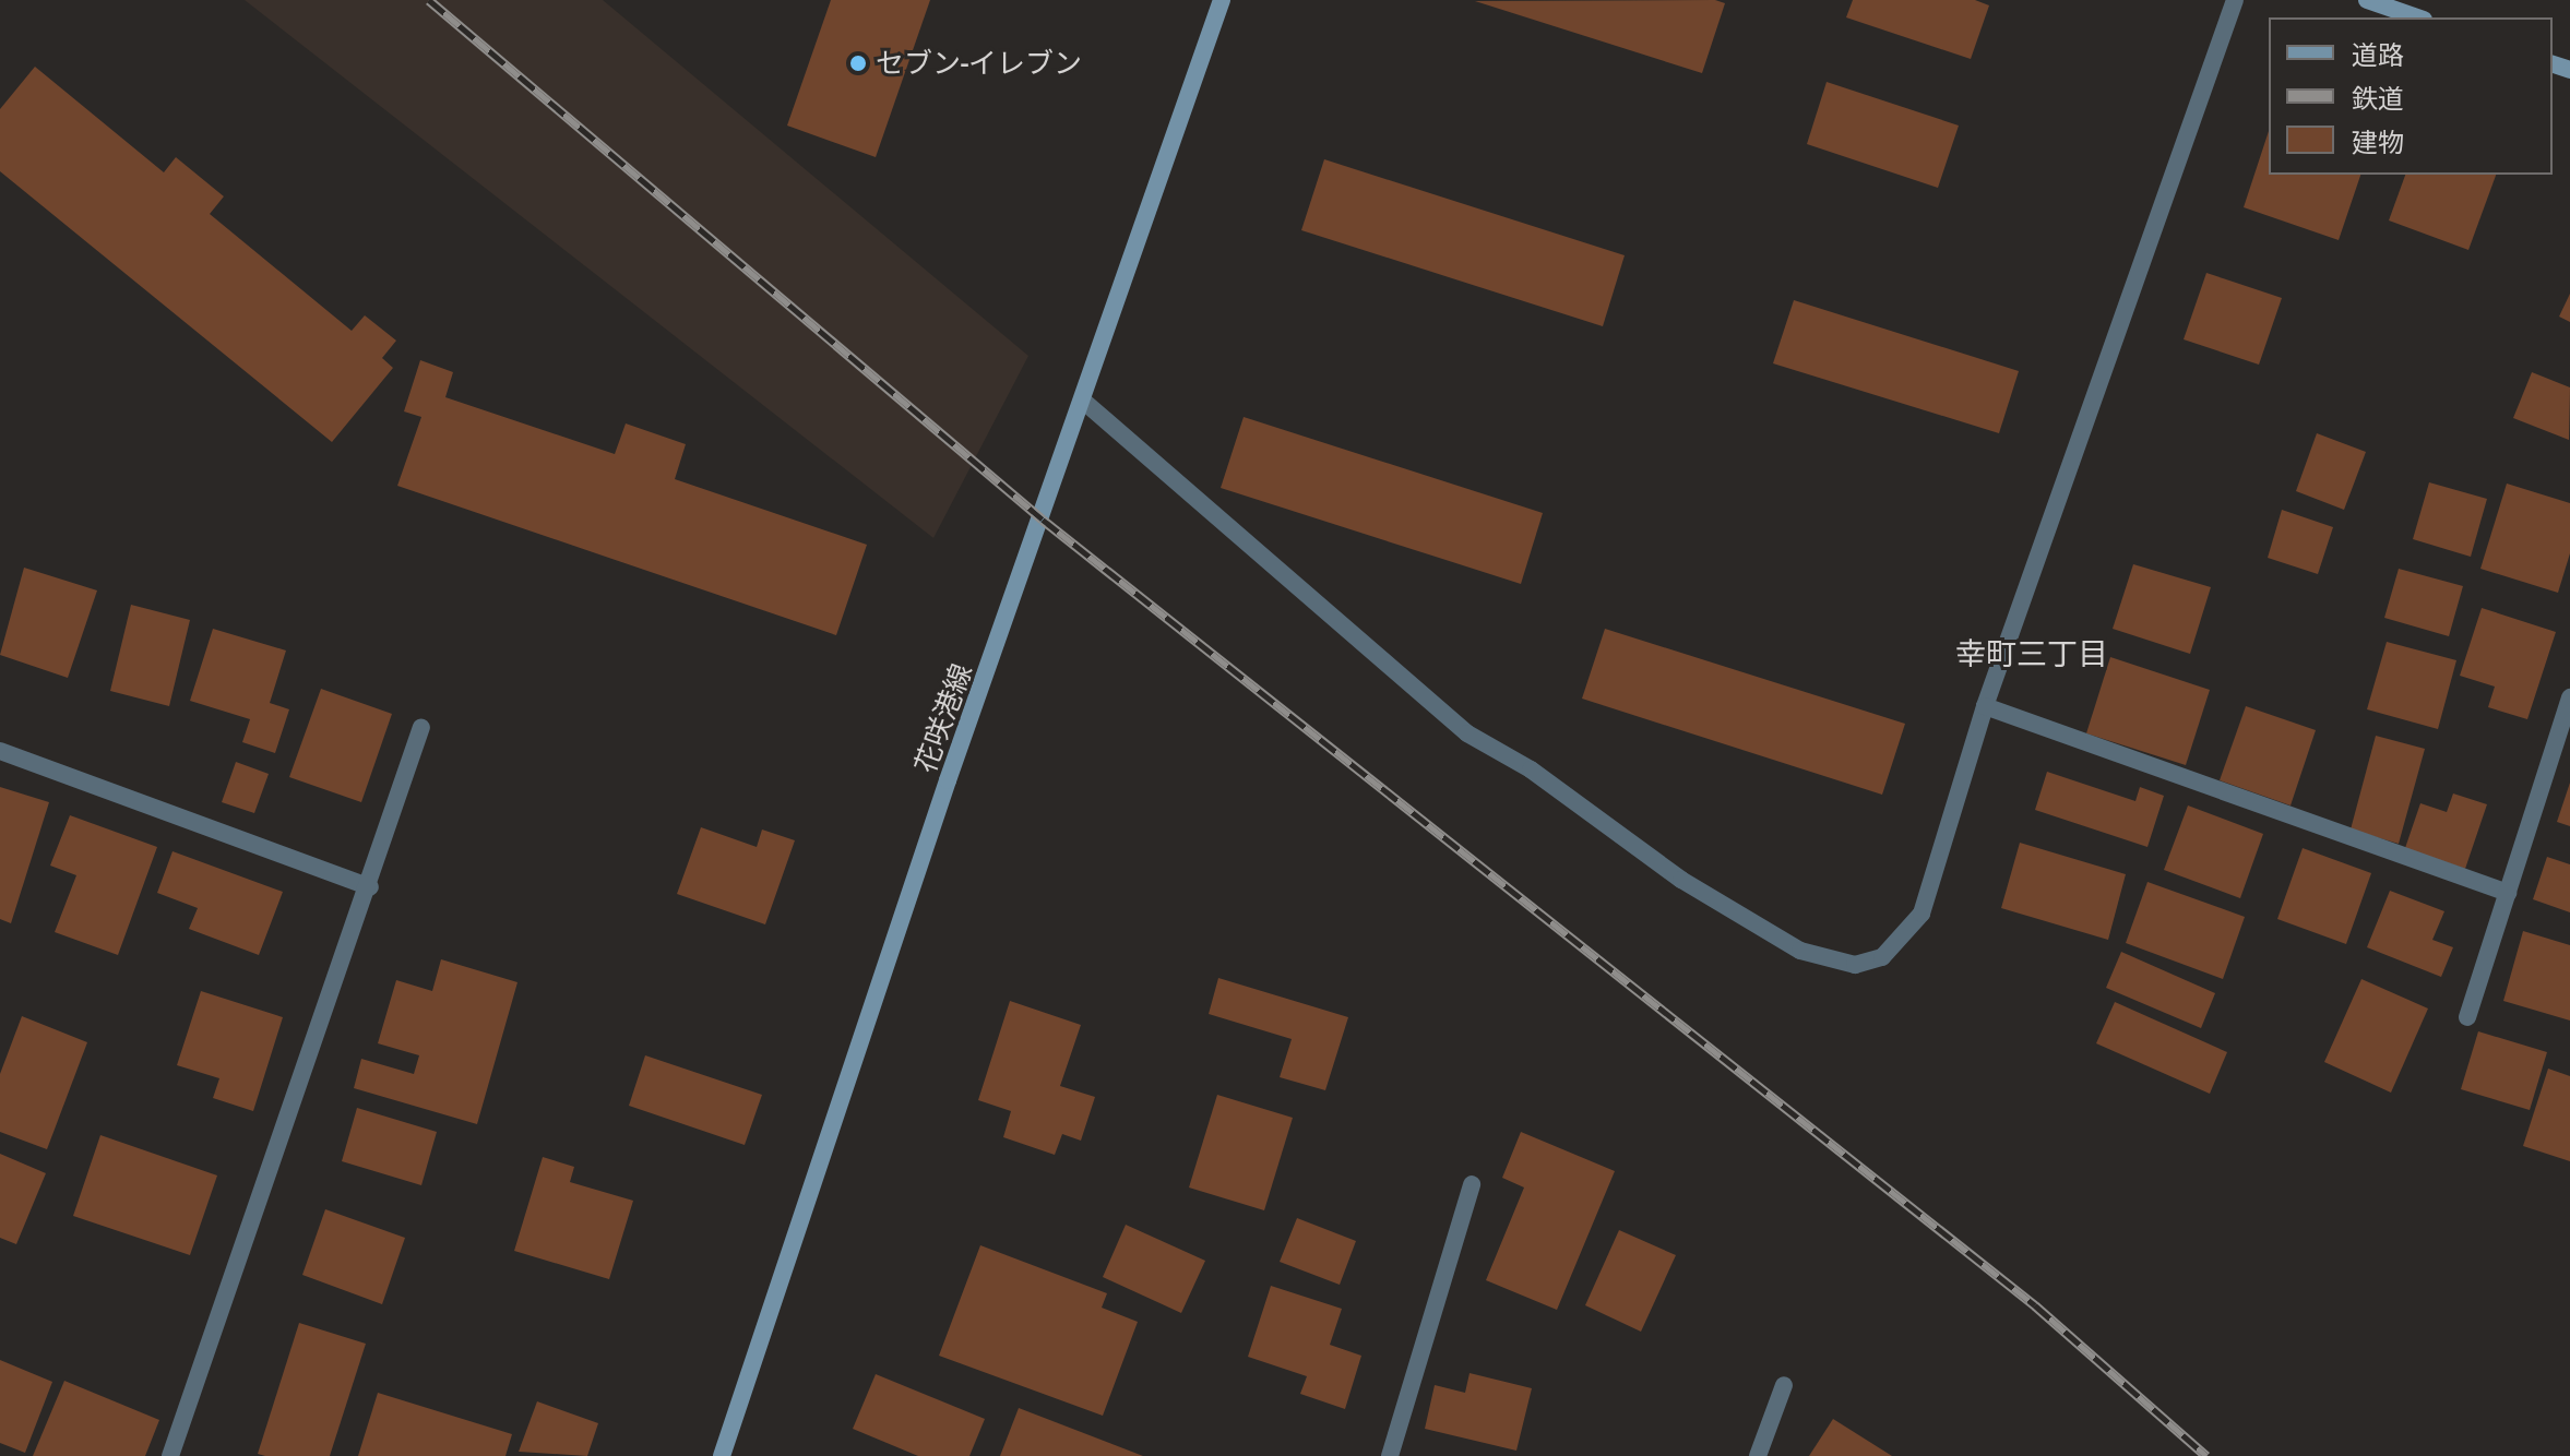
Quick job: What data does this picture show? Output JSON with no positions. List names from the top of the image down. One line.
{"streets":{"main road":["花咲港線"]},"districts":["幸町三丁目"],"places":["セブン-イレブン"],"legend":["道路","鉄道","建物"]}
